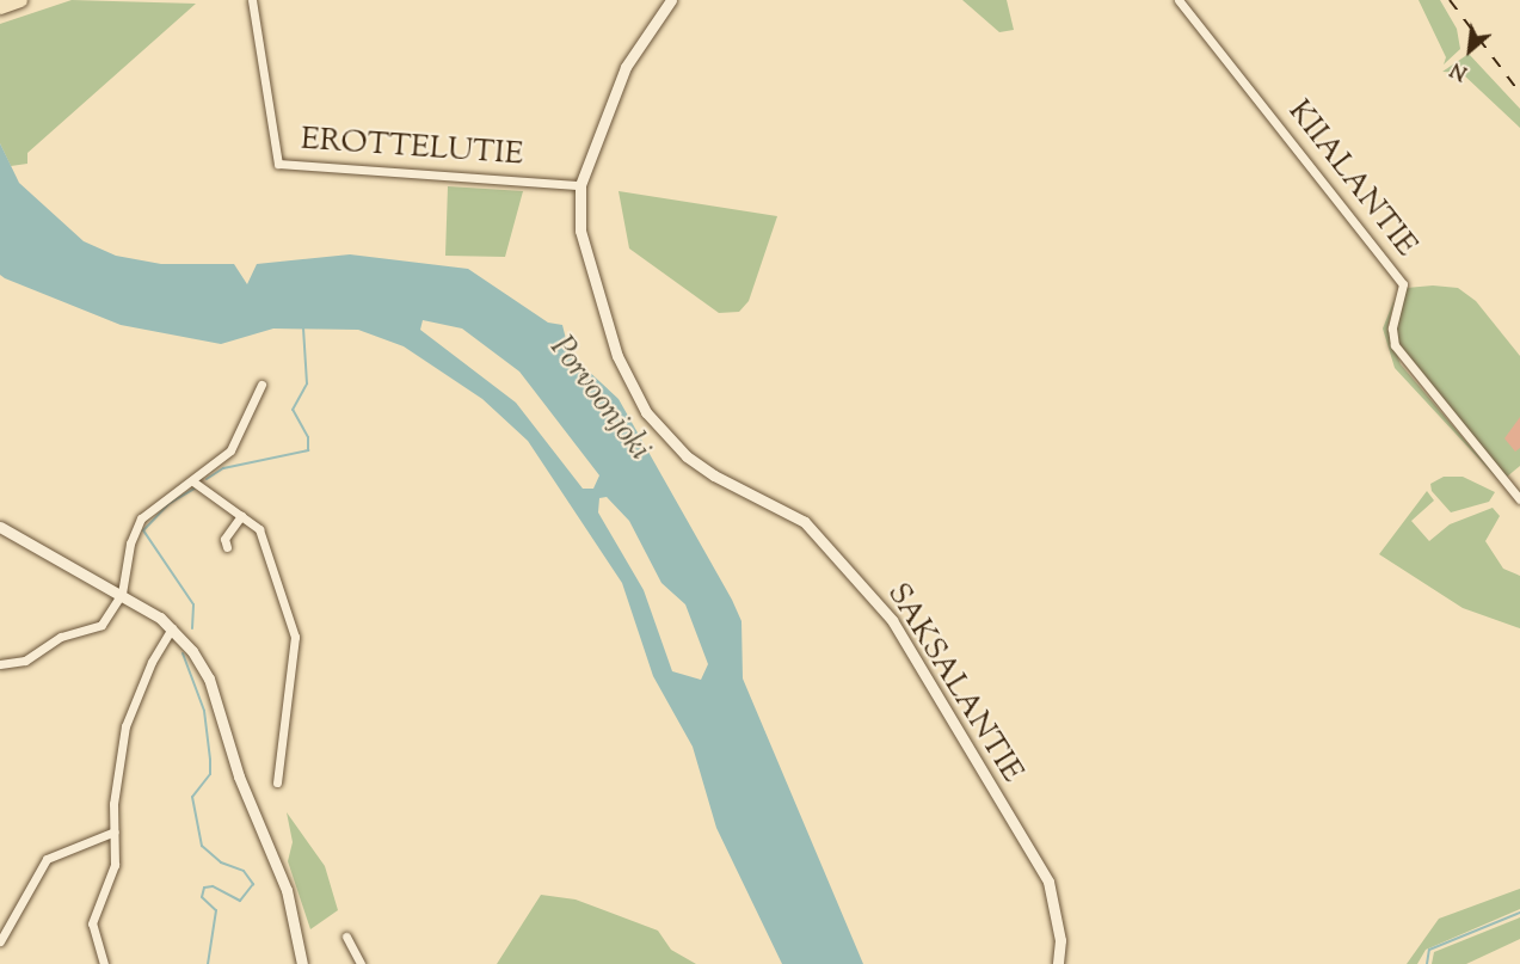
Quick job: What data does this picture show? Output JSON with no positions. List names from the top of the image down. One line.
{"streets":{"street":["EROTTELUTIE","KIIALANTIE","SAKSALANTIE"]},"crossings":[["EROTTELUTIE","SAKSALANTIE"]],"water":["Porvoonjoki"],"north":"bottom left"}
